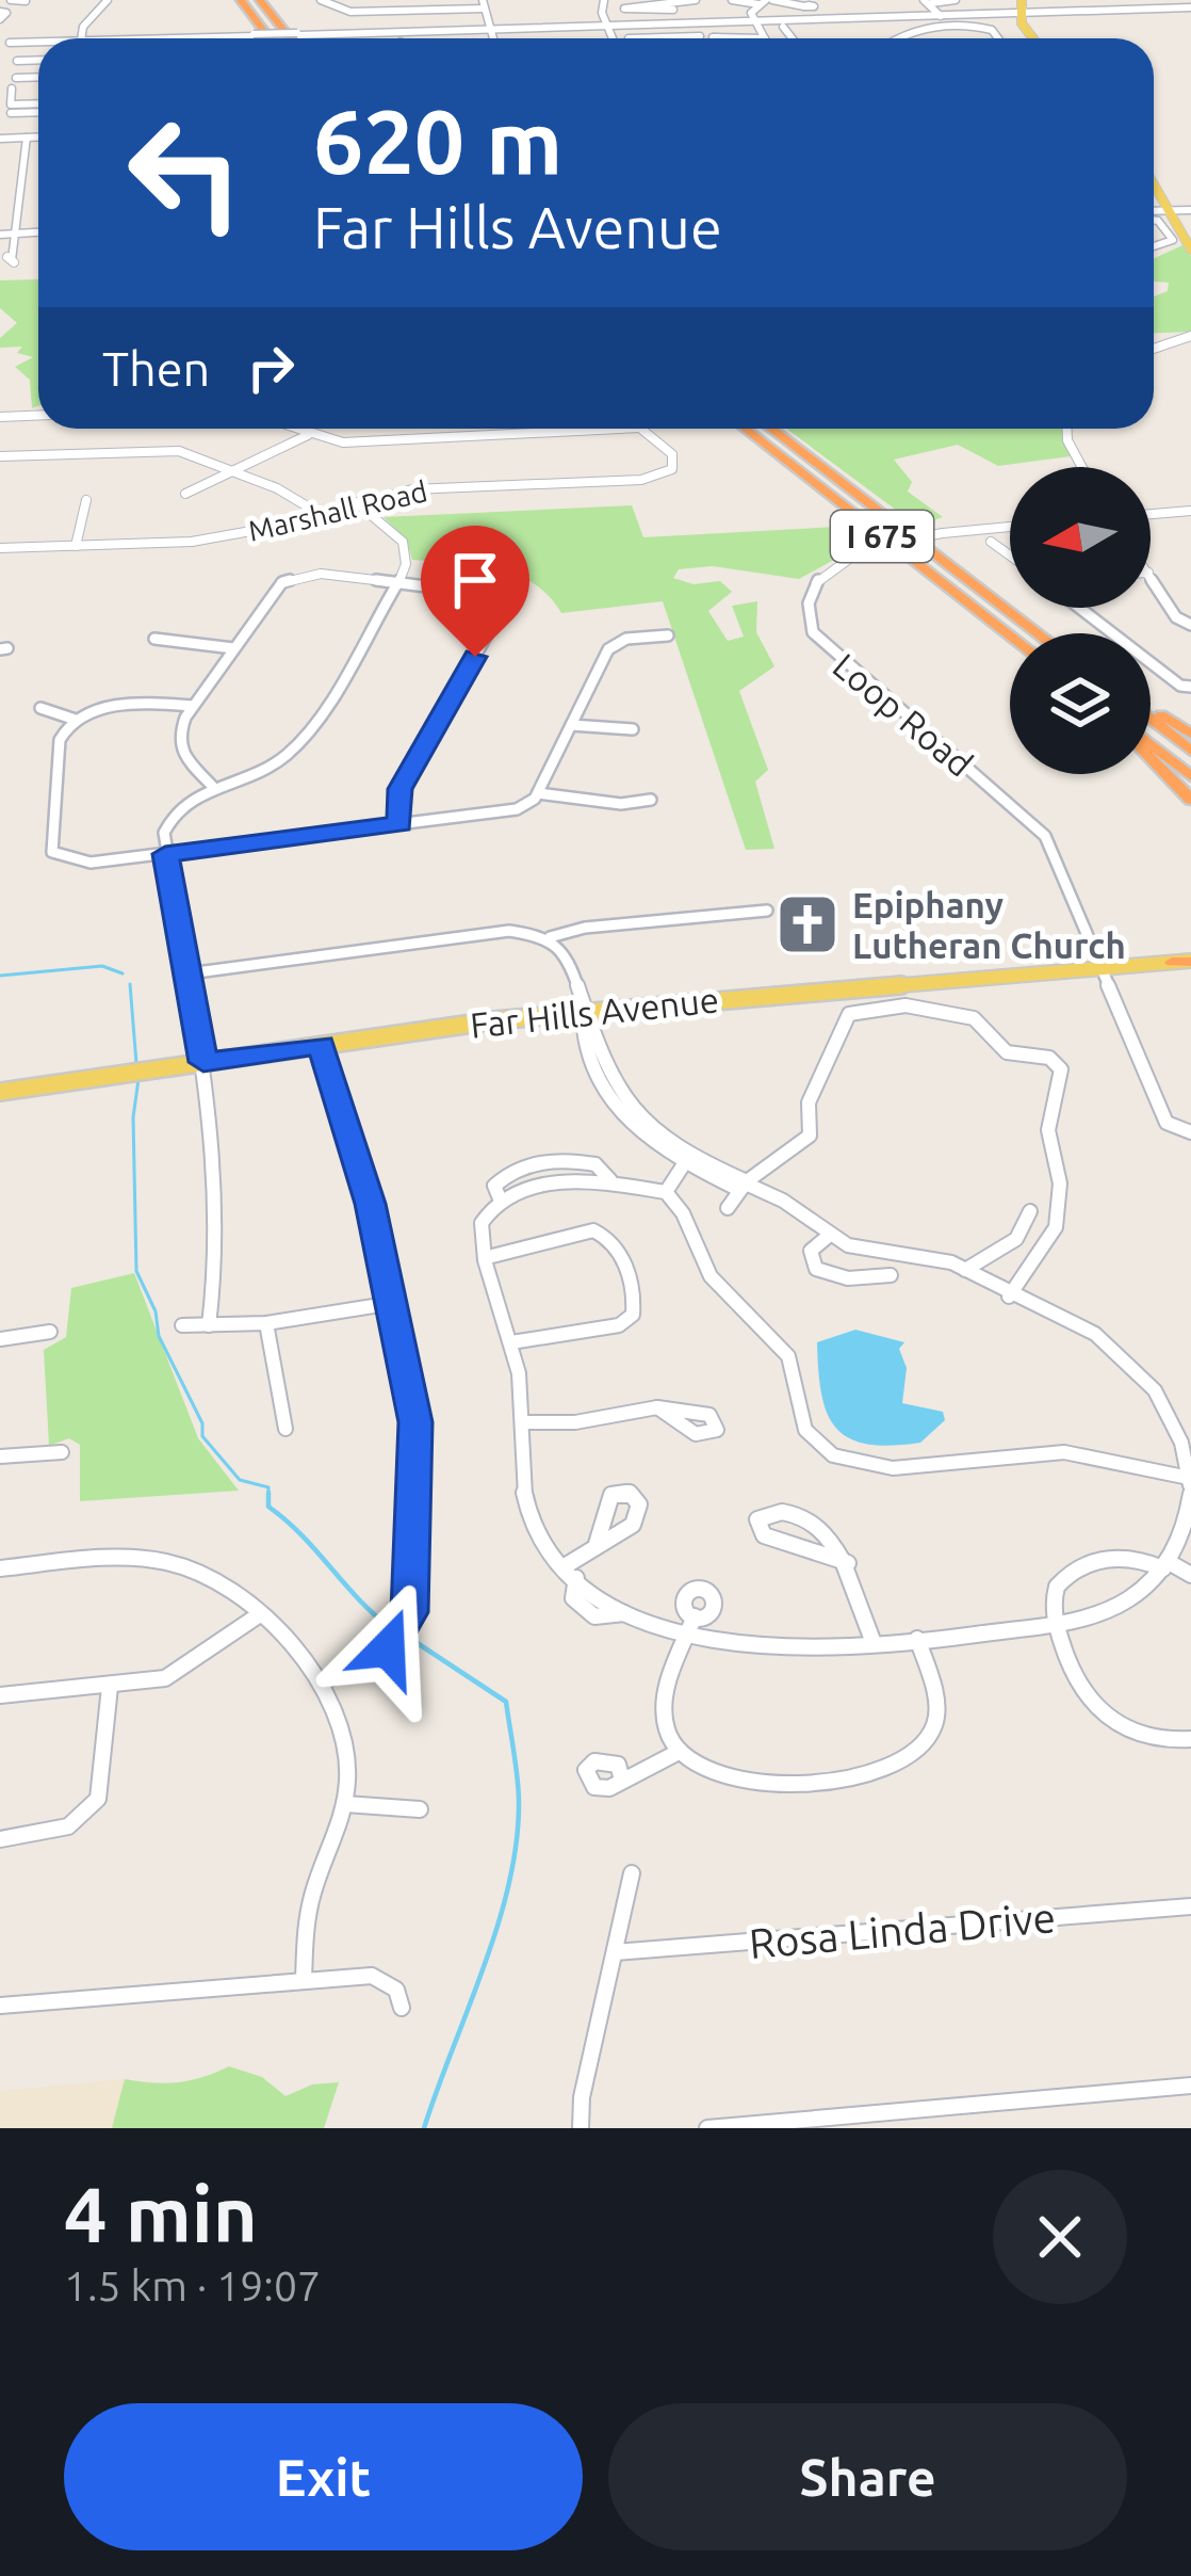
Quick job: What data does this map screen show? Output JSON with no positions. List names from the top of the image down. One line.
{"streets":{"highway":["I 675"],"main road":["Far Hills Avenue"],"street":["Marshall Road","Loop Road","Rosa Linda Drive"]},"crossings":[["Loop Road","Far Hills Avenue"]],"places":{"church":["Epiphany Lutheran Church"]},"north":"left","page":{"turn":["620 m","Far Hills Avenue"],"then":"Then","heading":["4 min","1.5 km · 19:07"],"buttons":["Exit","Share"]}}
